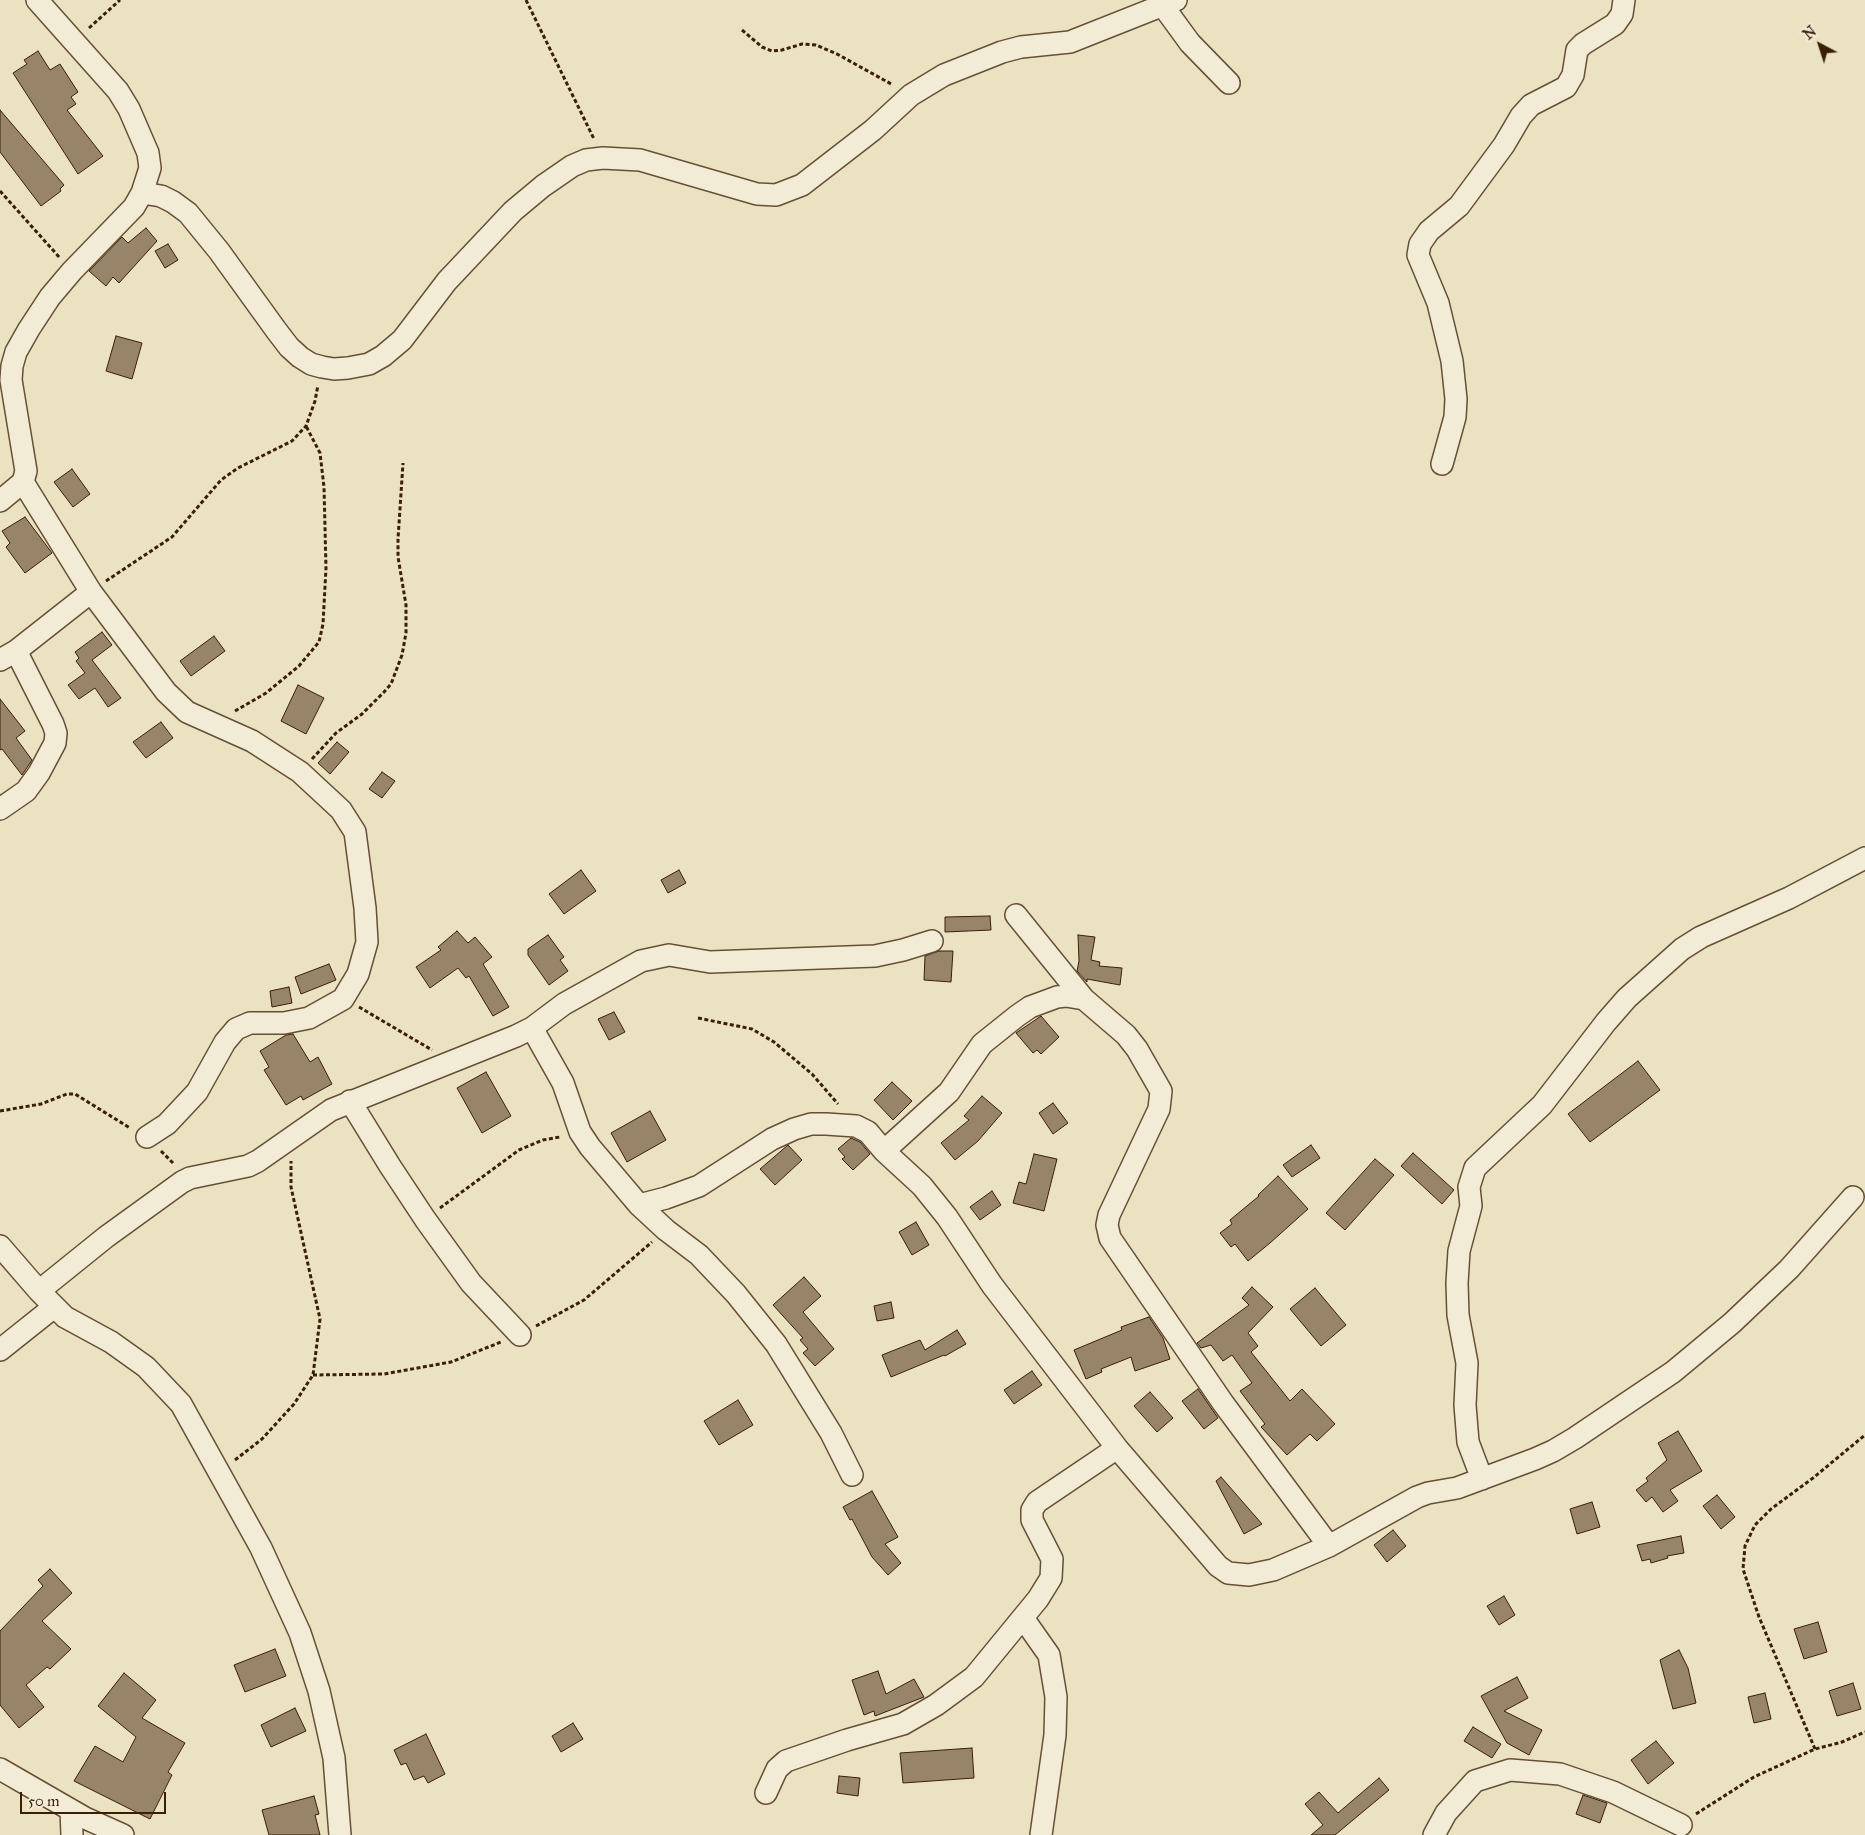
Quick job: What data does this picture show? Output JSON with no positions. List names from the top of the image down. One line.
{"scale_bar":"50 m","north":"top left"}
